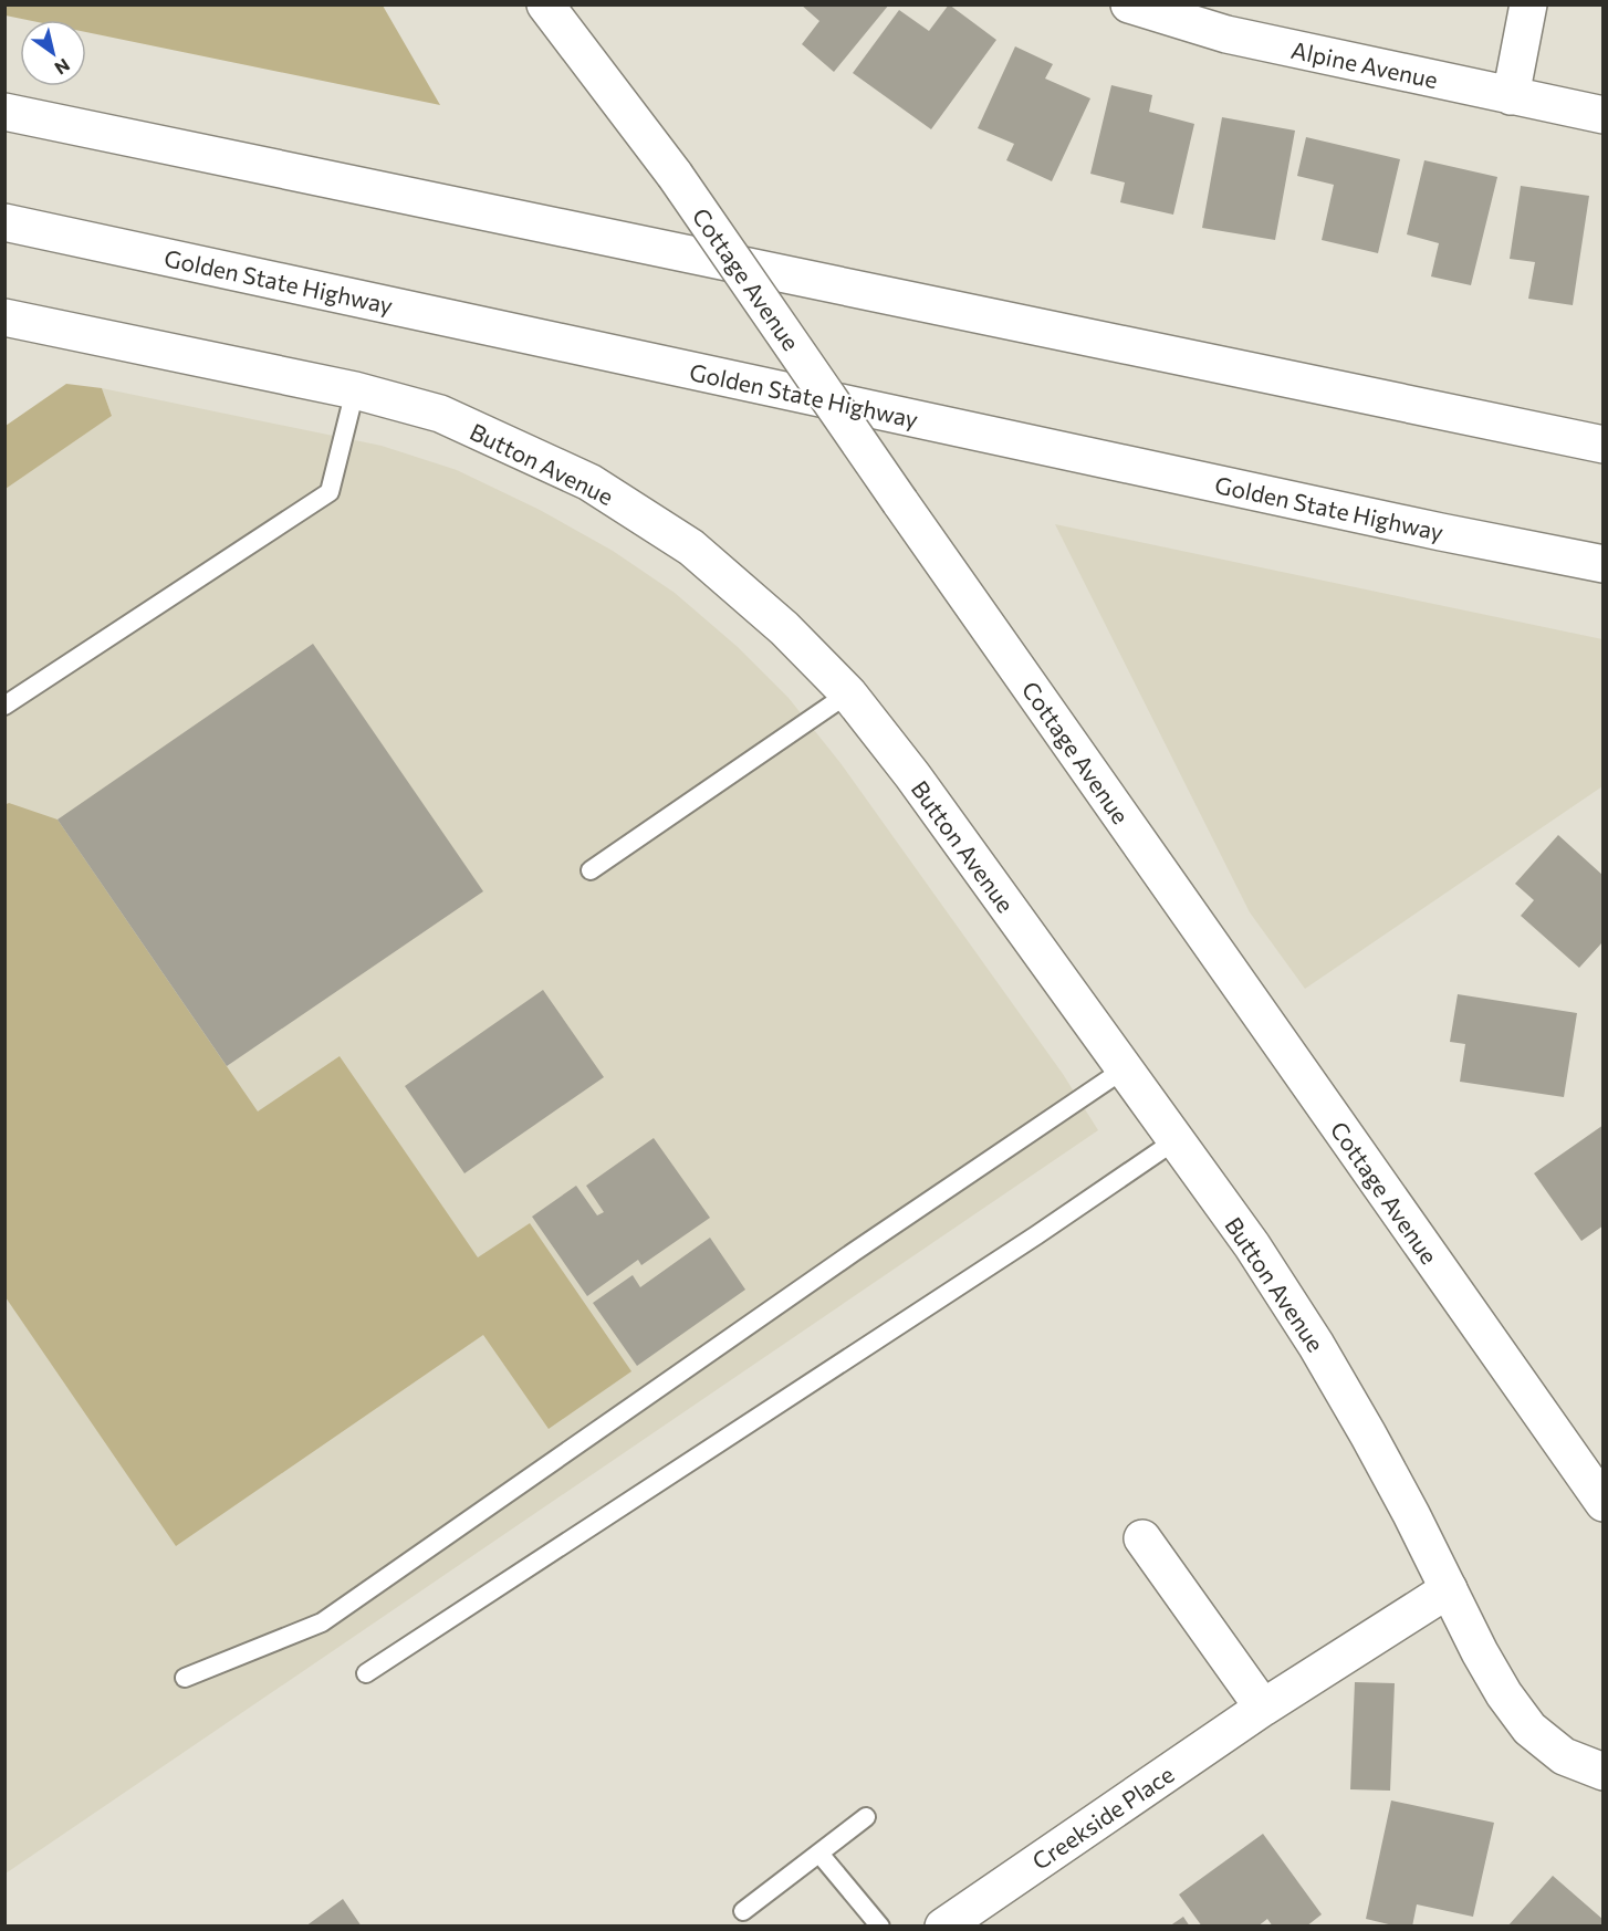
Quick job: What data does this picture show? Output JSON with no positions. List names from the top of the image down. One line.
{"streets":{"main road":["Alpine Avenue","Cottage Avenue","Golden State Highway","Button Avenue","Creekside Place"]},"crossings":[["Button Avenue","Creekside Place"]],"north":"bottom right"}
